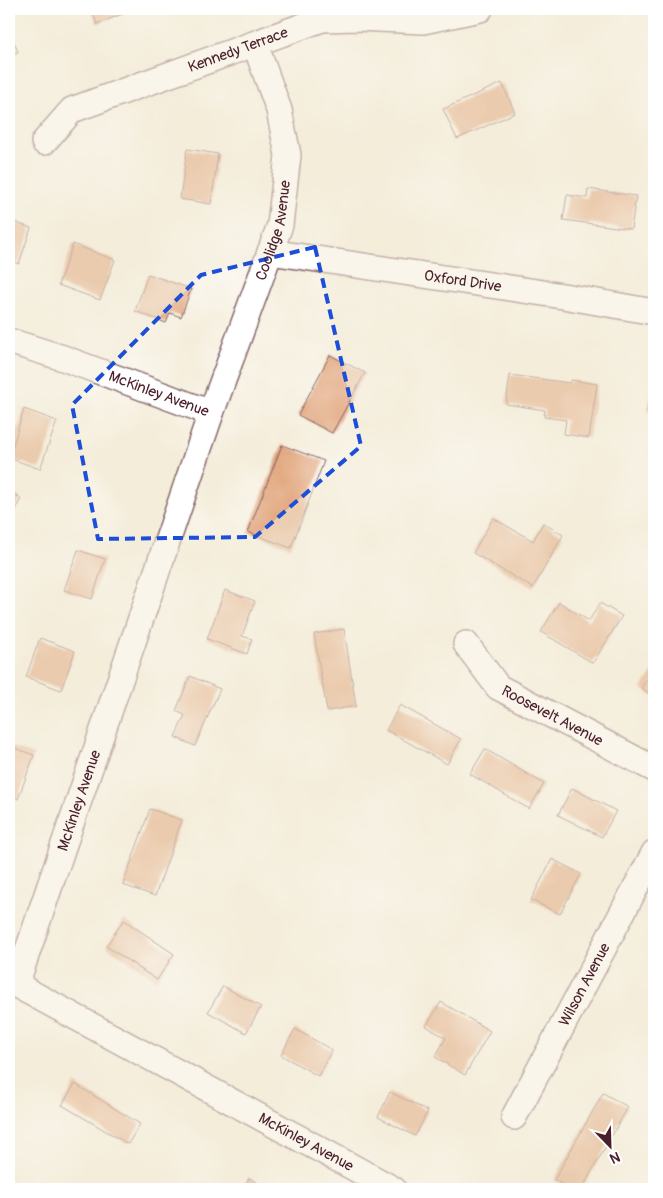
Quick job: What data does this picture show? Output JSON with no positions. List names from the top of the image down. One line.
{"streets":{"street":["Kennedy Terrace","Coolidge Avenue","Oxford Drive","McKinley Avenue","Roosevelt Avenue","Wilson Avenue"]},"crossings":[["Kennedy Terrace","Coolidge Avenue"],["Coolidge Avenue","Oxford Drive"],["Coolidge Avenue","McKinley Avenue"]],"north":"bottom right"}
